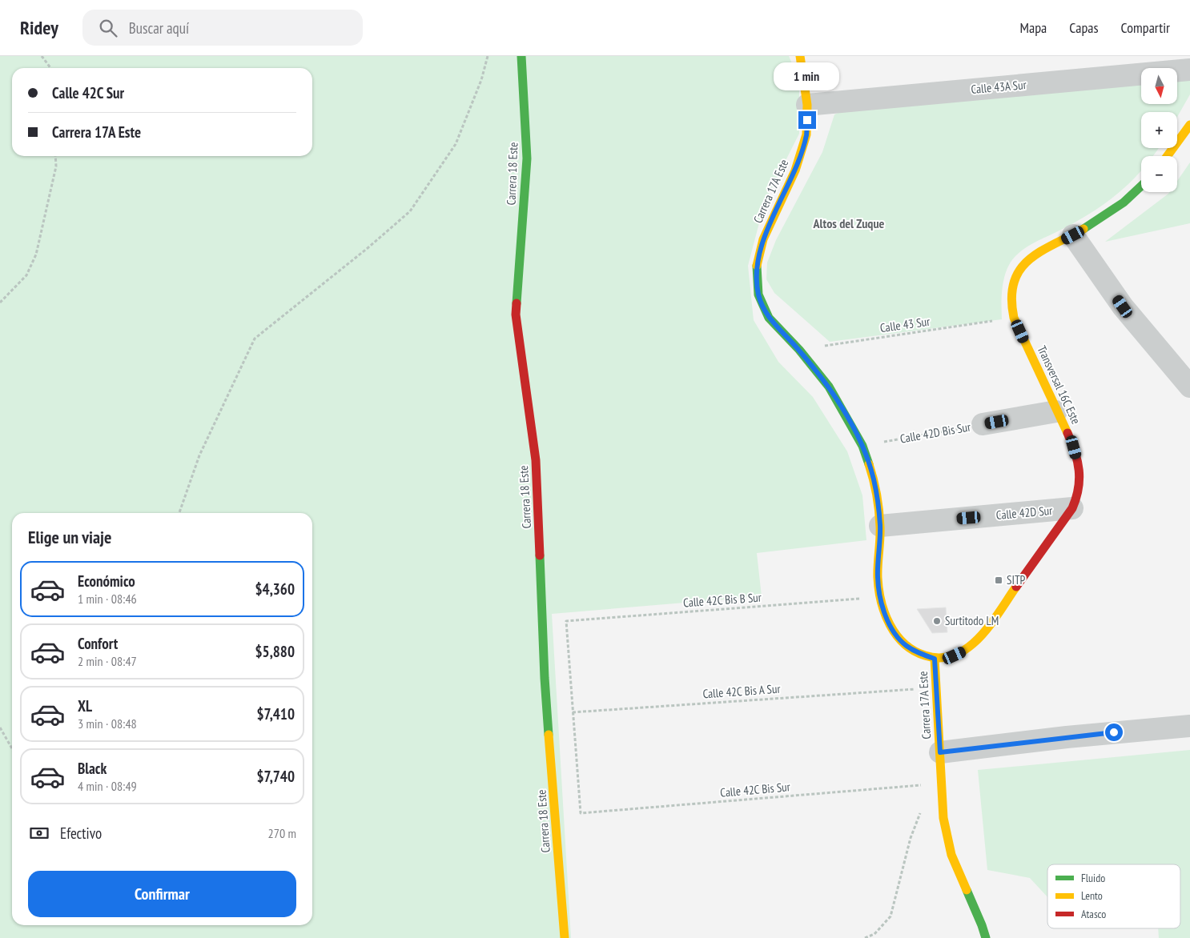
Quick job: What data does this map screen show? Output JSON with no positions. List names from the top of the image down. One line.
{"streets":{"street":["Calle 43A Sur","Carrera 18 Este","Carrera 17A Este","Transversal 16C Este","Calle 42D Bis Sur","Calle 42D Sur"],"path":["Calle 43 Sur","Calle 42C Bis B Sur","Calle 42C Bis A Sur","Calle 42C Bis Sur"]},"crossings":[["Calle 43A Sur","Carrera 17A Este"],["Carrera 18 Este","Calle 42C Bis A Sur"],["Carrera 17A Este","Calle 43 Sur"],["Carrera 17A Este","Transversal 16C Este"],["Carrera 17A Este","Calle 42D Bis Sur"],["Carrera 17A Este","Calle 42D Sur"],["Carrera 17A Este","Calle 42C Bis B Sur"],["Carrera 17A Este","Calle 42C Bis A Sur"],["Calle 43 Sur","Transversal 16C Este"],["Transversal 16C Este","Calle 42D Bis Sur"],["Transversal 16C Este","Calle 42D Sur"],["Calle 42C Bis B Sur","Calle 42C Bis A Sur"],["Calle 42C Bis B Sur","Calle 42C Bis Sur"],["Calle 42C Bis A Sur","Calle 42C Bis Sur"]],"districts":["Altos del Zuque"],"places":{"transit":["SITP"],"other":["Surtitodo LM"]},"legend":["Fluido","Lento","Atasco"],"north":"bottom","page":{"header":"Ridey","search":"Buscar aquí","nav":["Mapa","Capas","Compartir"],"bubble":"1 min","map_buttons":["+","−"],"banner":["Calle 42C Sur","Carrera 17A Este"],"heading":"Elige un viaje","list":[{"name":"Económico","note":"1 min · 08:46","value":"$4,360"},{"name":"Confort","note":"2 min · 08:47","value":"$5,880"},{"name":"XL","note":"3 min · 08:48","value":"$7,410"},{"name":"Black","note":"4 min · 08:49","value":"$7,740"}],"pay":["Efectivo","270 m"],"buttons":"Confirmar"}}
